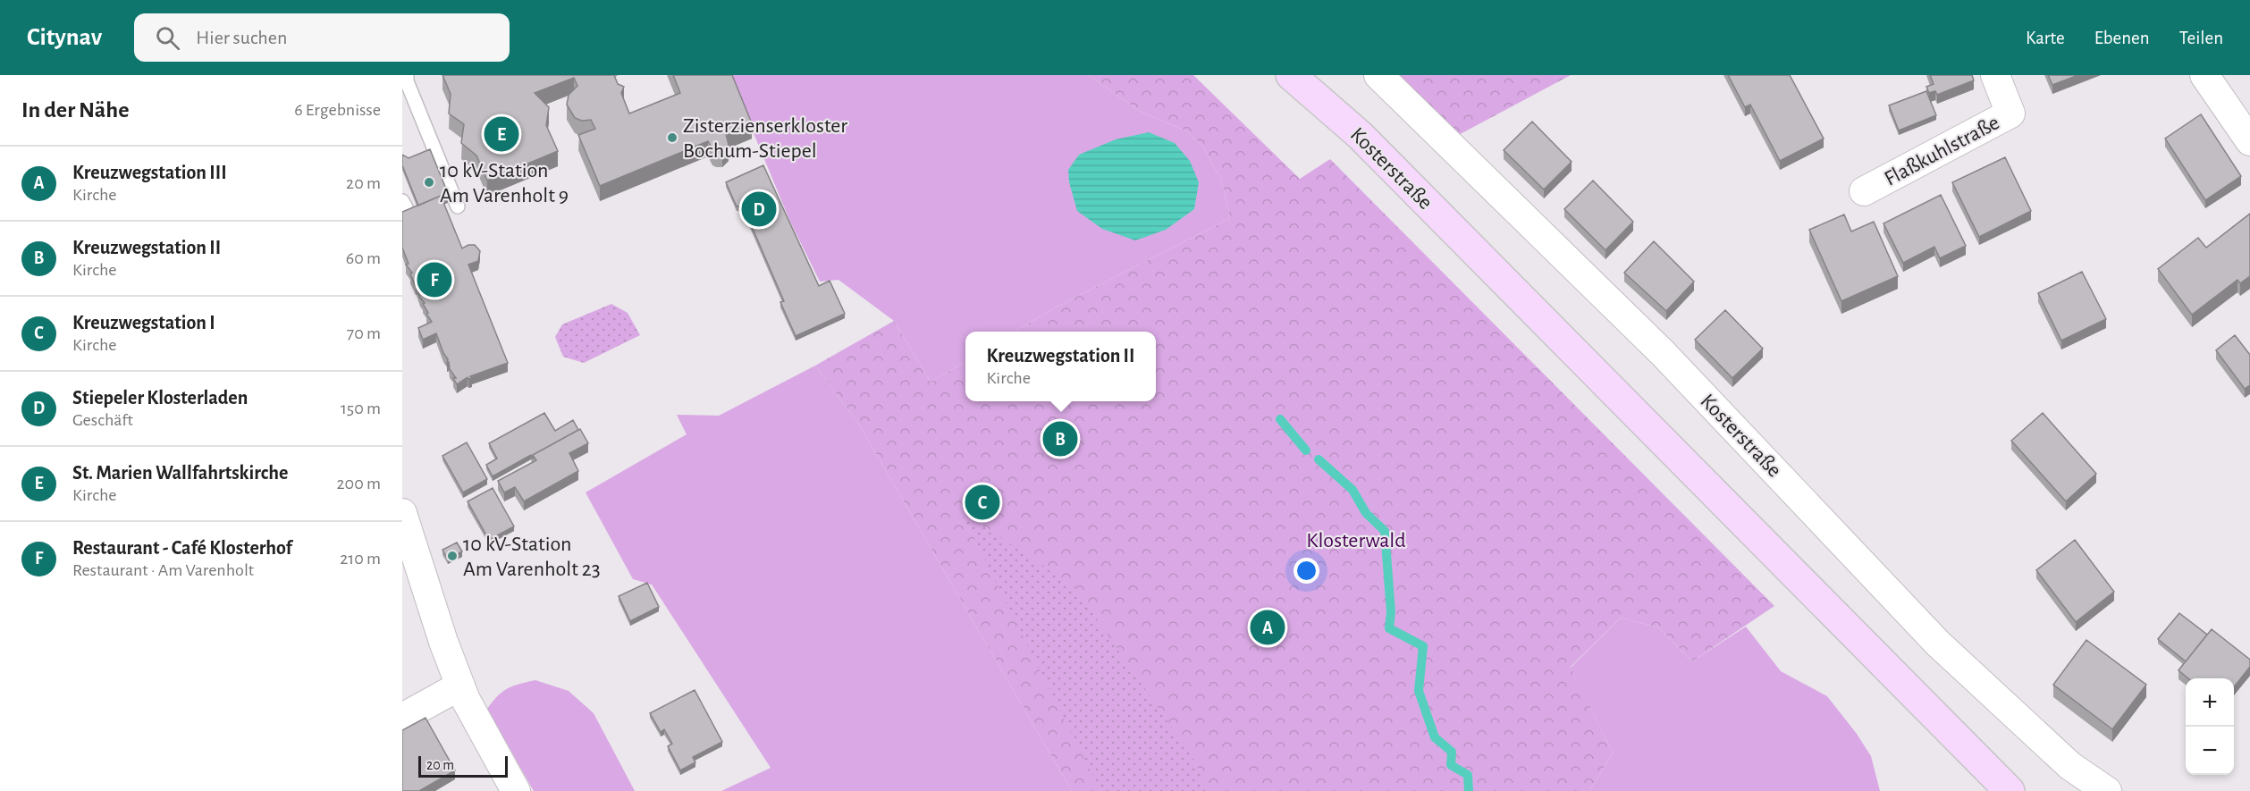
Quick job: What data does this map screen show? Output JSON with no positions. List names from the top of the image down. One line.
{"streets":{"main road":["Kosterstraße"],"street":["Flaßkuhlstraße"]},"parks":["Klosterwald"],"places":["Zisterzienserkloster Bochum-Stiepel","10 kV-Station Am Varenholt 9","10 kV-Station Am Varenholt 23"],"scale_bar":"20 m","page":{"header":"Citynav","search":"Hier suchen","nav":["Karte","Ebenen","Teilen"],"heading":["In der Nähe","6 Ergebnisse"],"pins":["E","D","F","B","C","A"],"list":[{"mark":"A","name":"Kreuzwegstation III","note":"Kirche","value":"20 m"},{"mark":"B","name":"Kreuzwegstation II","note":"Kirche","value":"60 m"},{"mark":"C","name":"Kreuzwegstation I","note":"Kirche","value":"70 m"},{"mark":"D","name":"Stiepeler Klosterladen","note":"Geschäft","value":"150 m"},{"mark":"E","name":"St. Marien Wallfahrtskirche","note":"Kirche","value":"200 m"},{"mark":"F","name":"Restaurant - Café Klosterhof","note":"Restaurant · Am Varenholt","value":"210 m"}],"popup":["Kreuzwegstation II","Kirche"],"map_buttons":["+","−"],"scale":"20 m"}}
